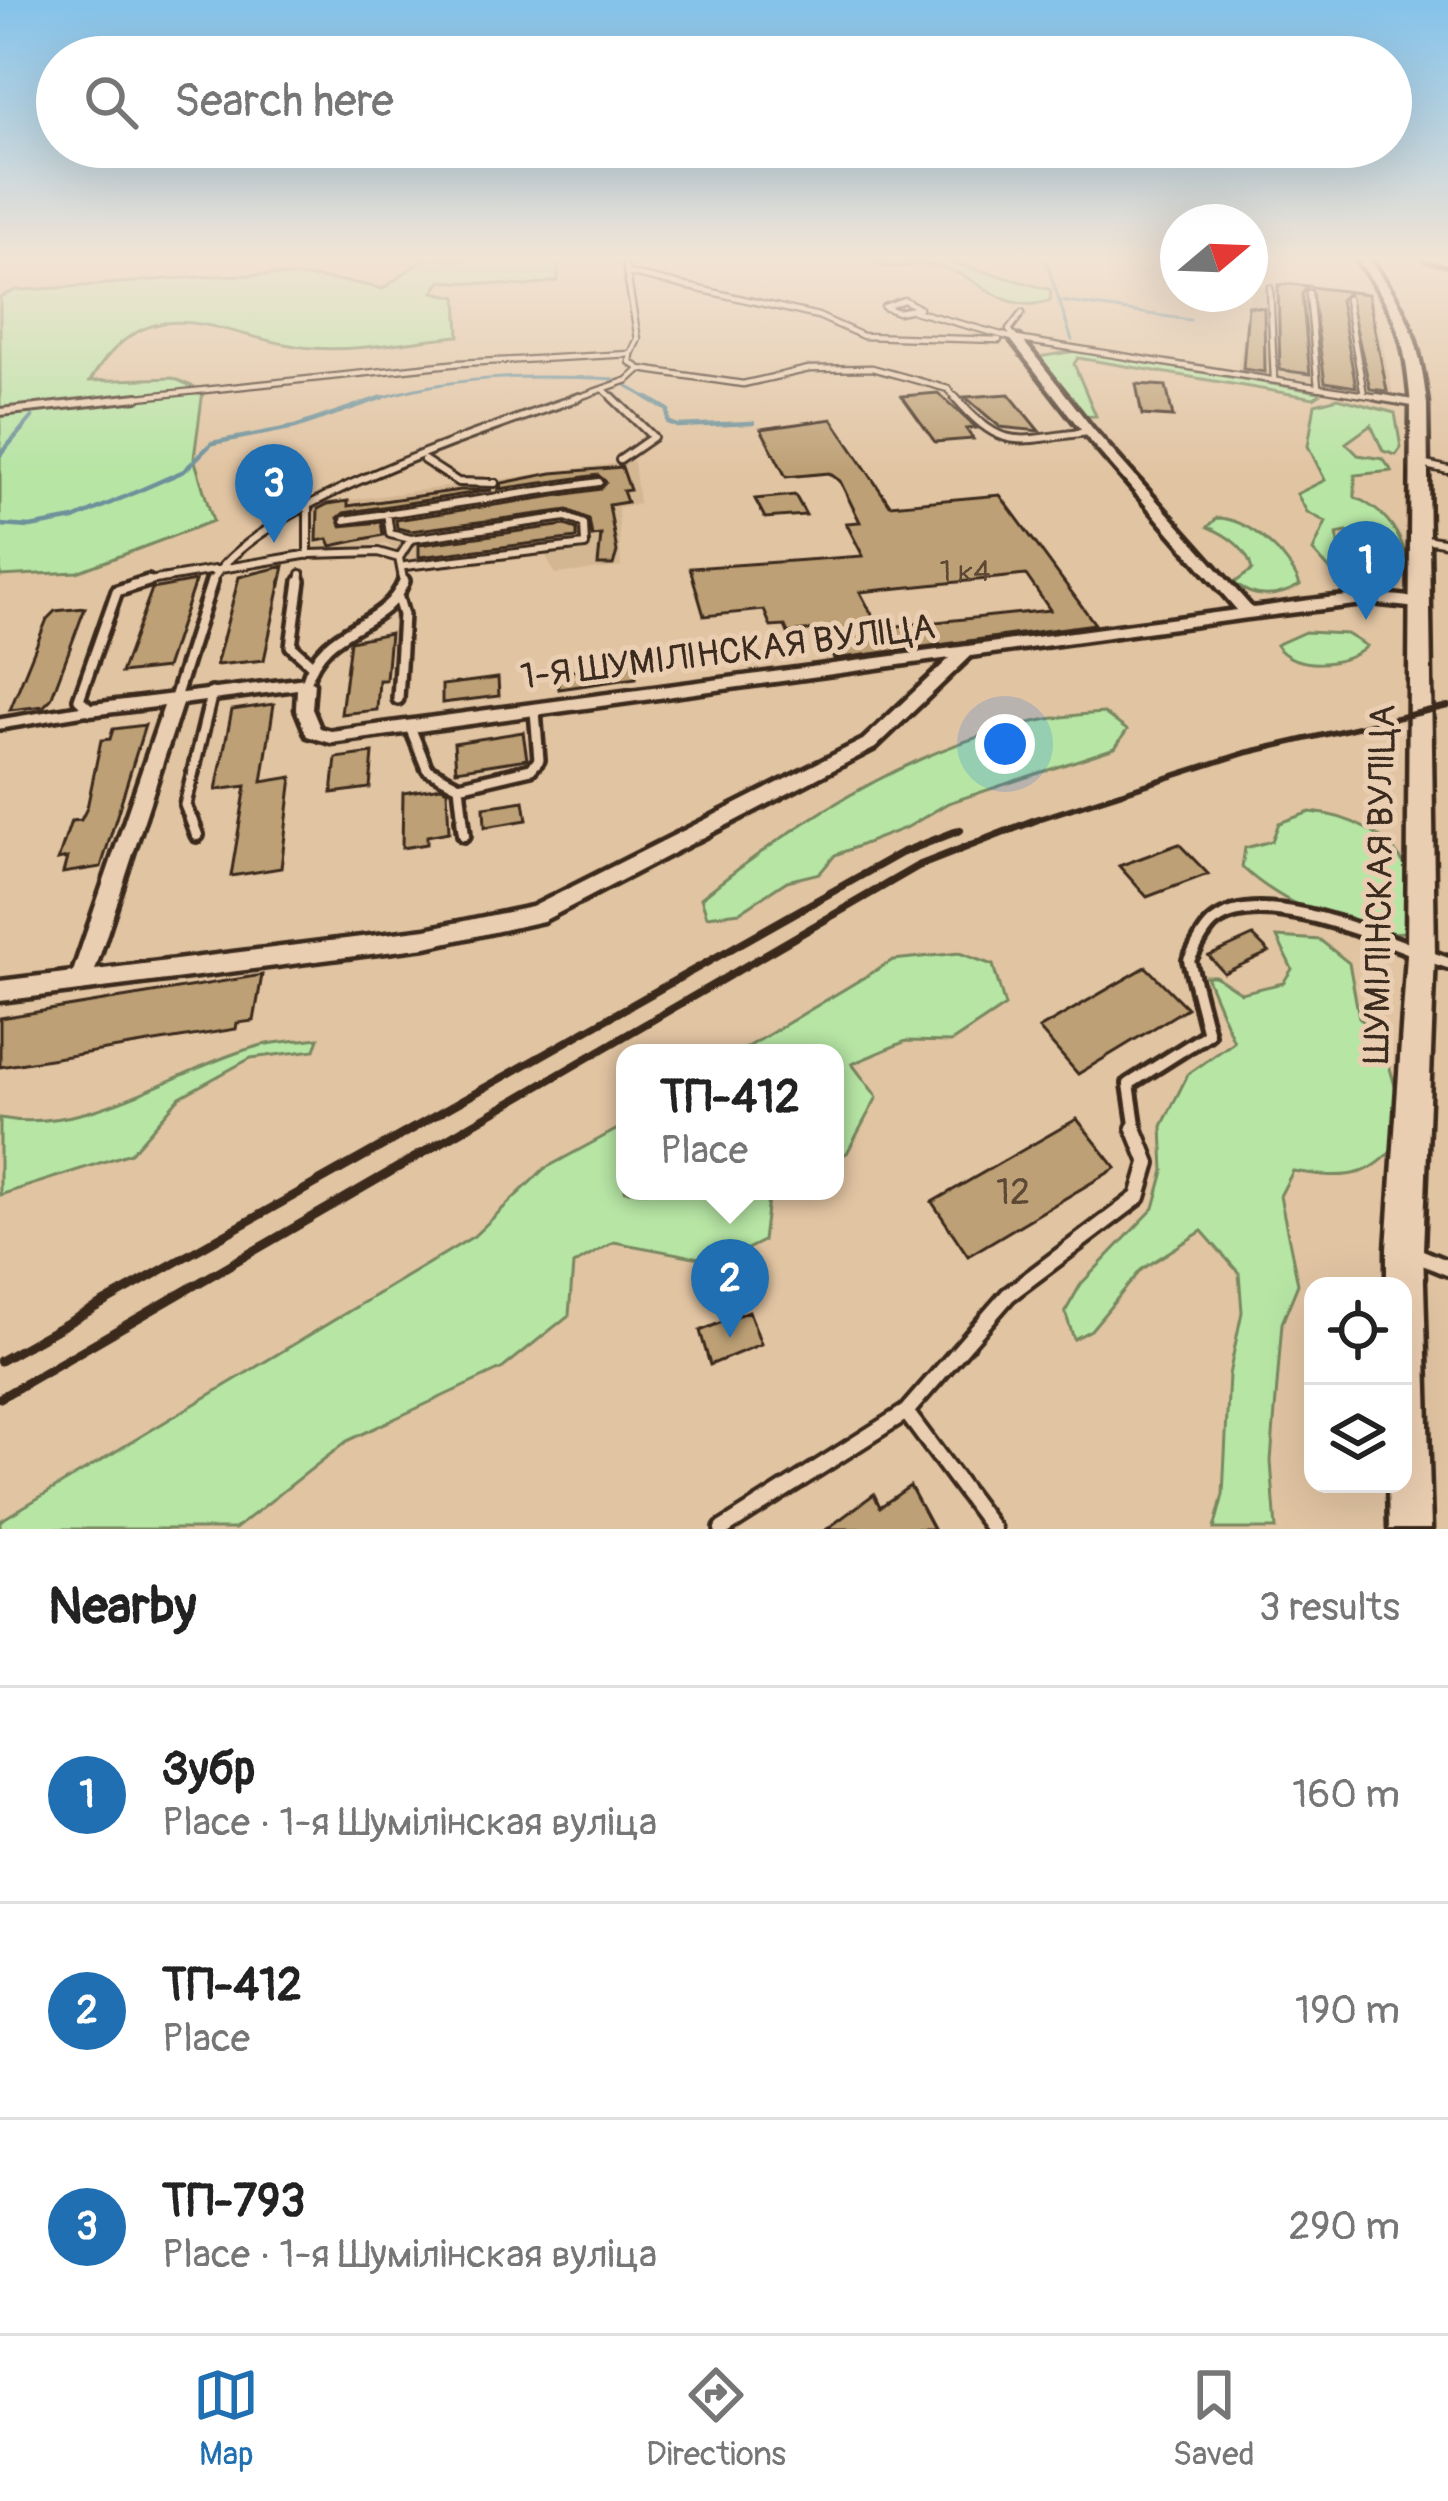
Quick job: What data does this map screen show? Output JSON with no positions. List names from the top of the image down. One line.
{"streets":{"main road":["ШУМІЛІНСКАЯ ВУЛІЦА"],"street":["1-Я ШУМІЛІНСКАЯ ВУЛІЦА"]},"crossings":[["1-Я ШУМІЛІНСКАЯ ВУЛІЦА","ШУМІЛІНСКАЯ ВУЛІЦА"]],"house_numbers":["1 к4","12"],"north":"right","page":{"search":"Search here","pins":["3","1","2"],"popup":["ТП-412","Place"],"heading":["Nearby","3 results"],"list":[{"mark":"1","name":"Зубр","note":"Place · 1-я Шумілінская вуліца","value":"160 m"},{"mark":"2","name":"ТП-412","note":"Place","value":"190 m"},{"mark":"3","name":"ТП-793","note":"Place · 1-я Шумілінская вуліца","value":"290 m"}],"nav":["Map","Directions","Saved"]}}
